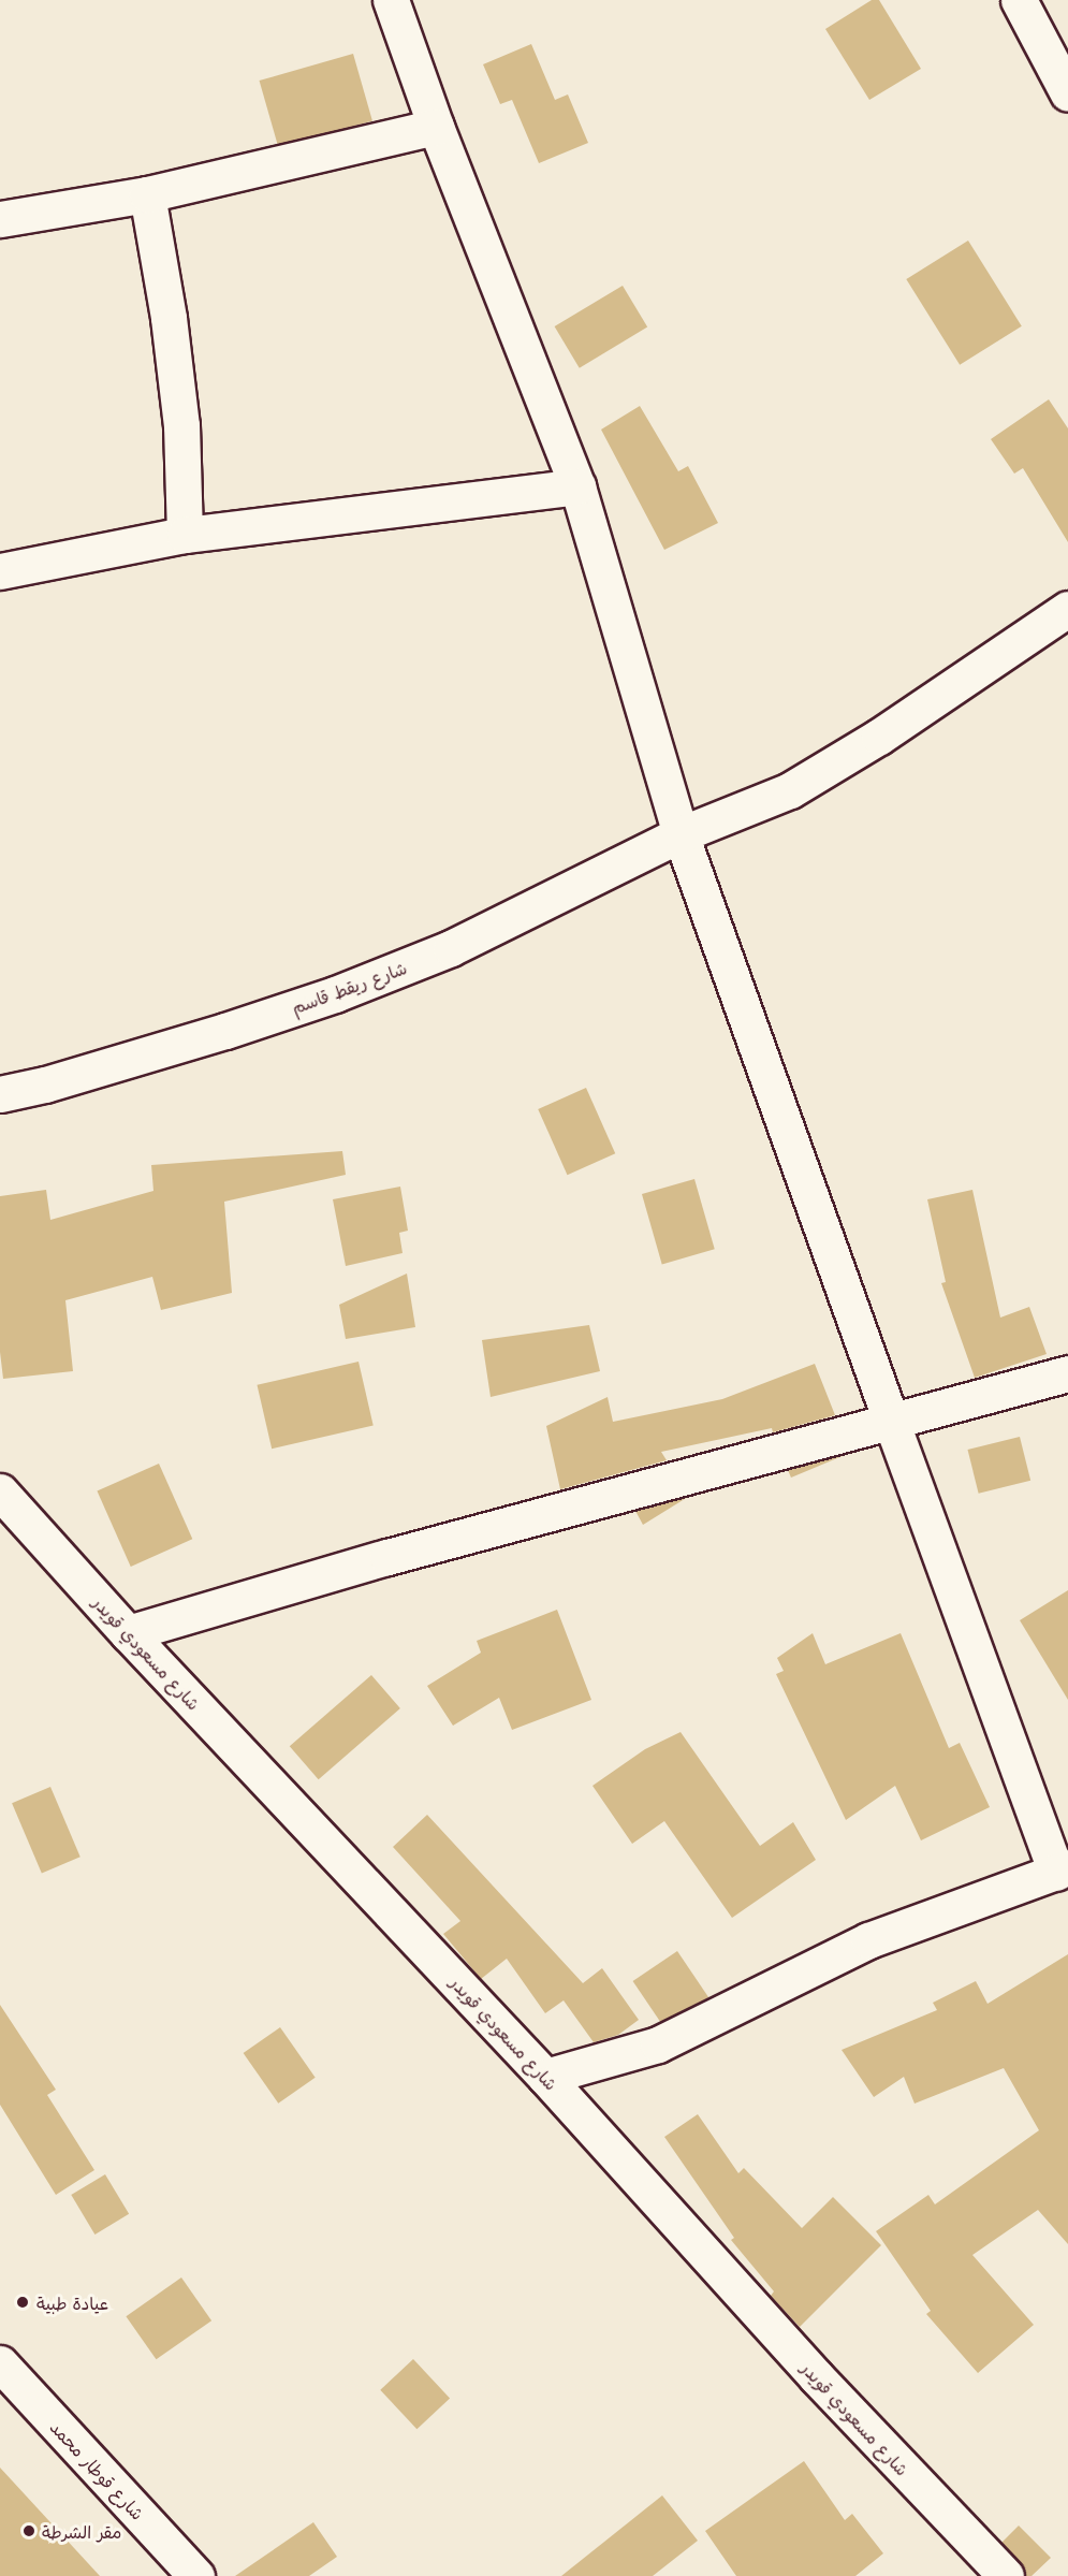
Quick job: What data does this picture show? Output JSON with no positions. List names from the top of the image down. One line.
{"streets":{"street":["شارع ريقط قاسم","شارع مسعودي قويدر","شارع قوطار محمد"]},"places":["عيادة طبية","مقر الشرطة"]}
